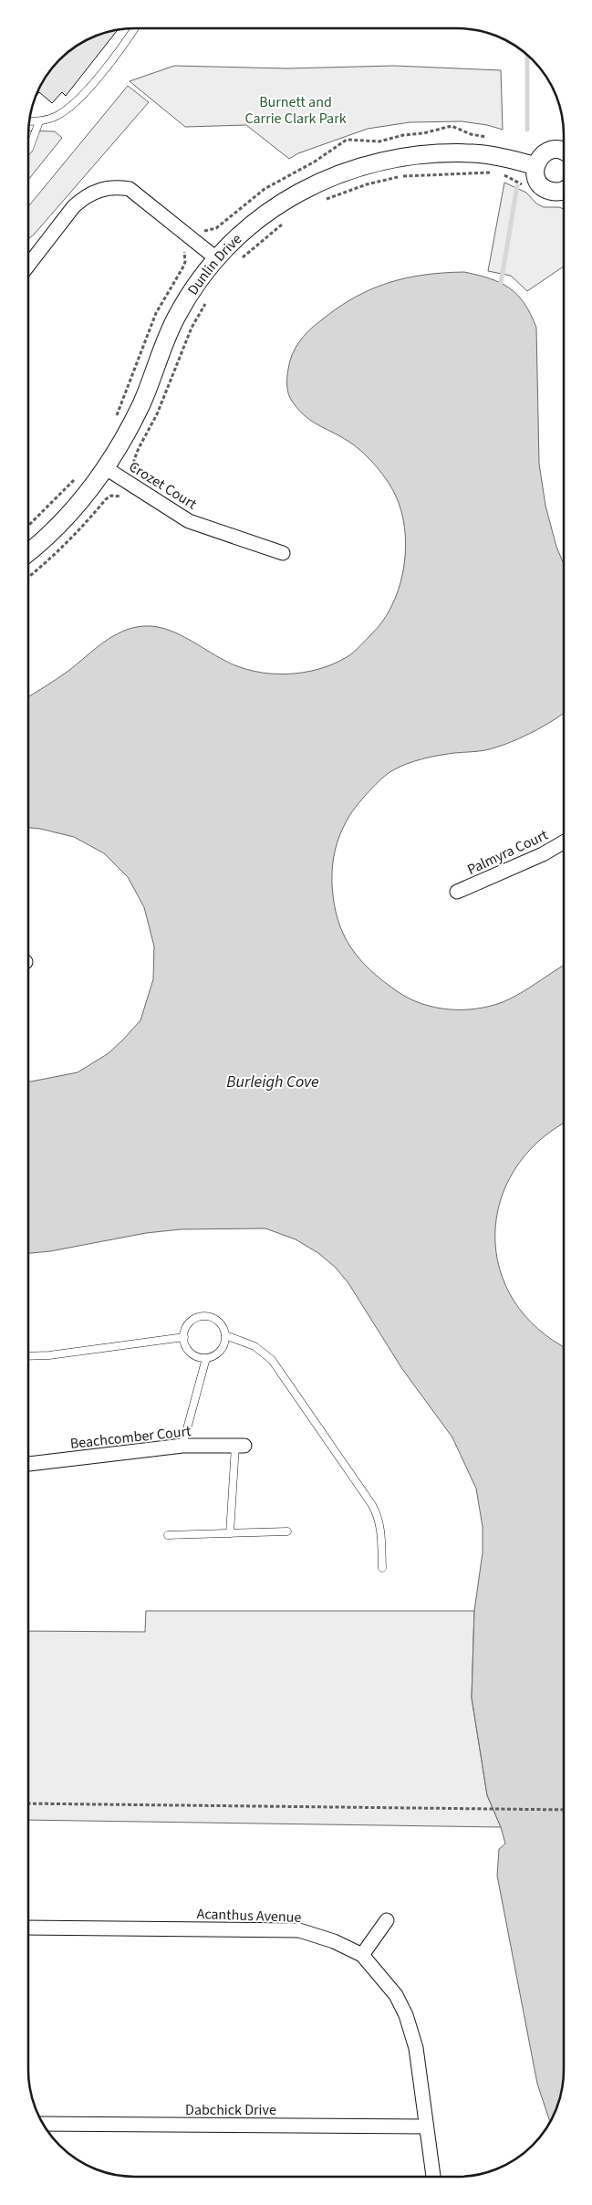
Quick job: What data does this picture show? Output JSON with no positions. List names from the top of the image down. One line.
{"streets":{"street":["Dunlin Drive","Crozet Court","Palmyra Court","Beachcomber Court","Acanthus Avenue","Dabchick Drive"]},"crossings":[["Dunlin Drive","Crozet Court"],["Acanthus Avenue","Dabchick Drive"]],"water":["Burleigh Cove"],"parks":["Burnett and Carrie Clark Park"]}
